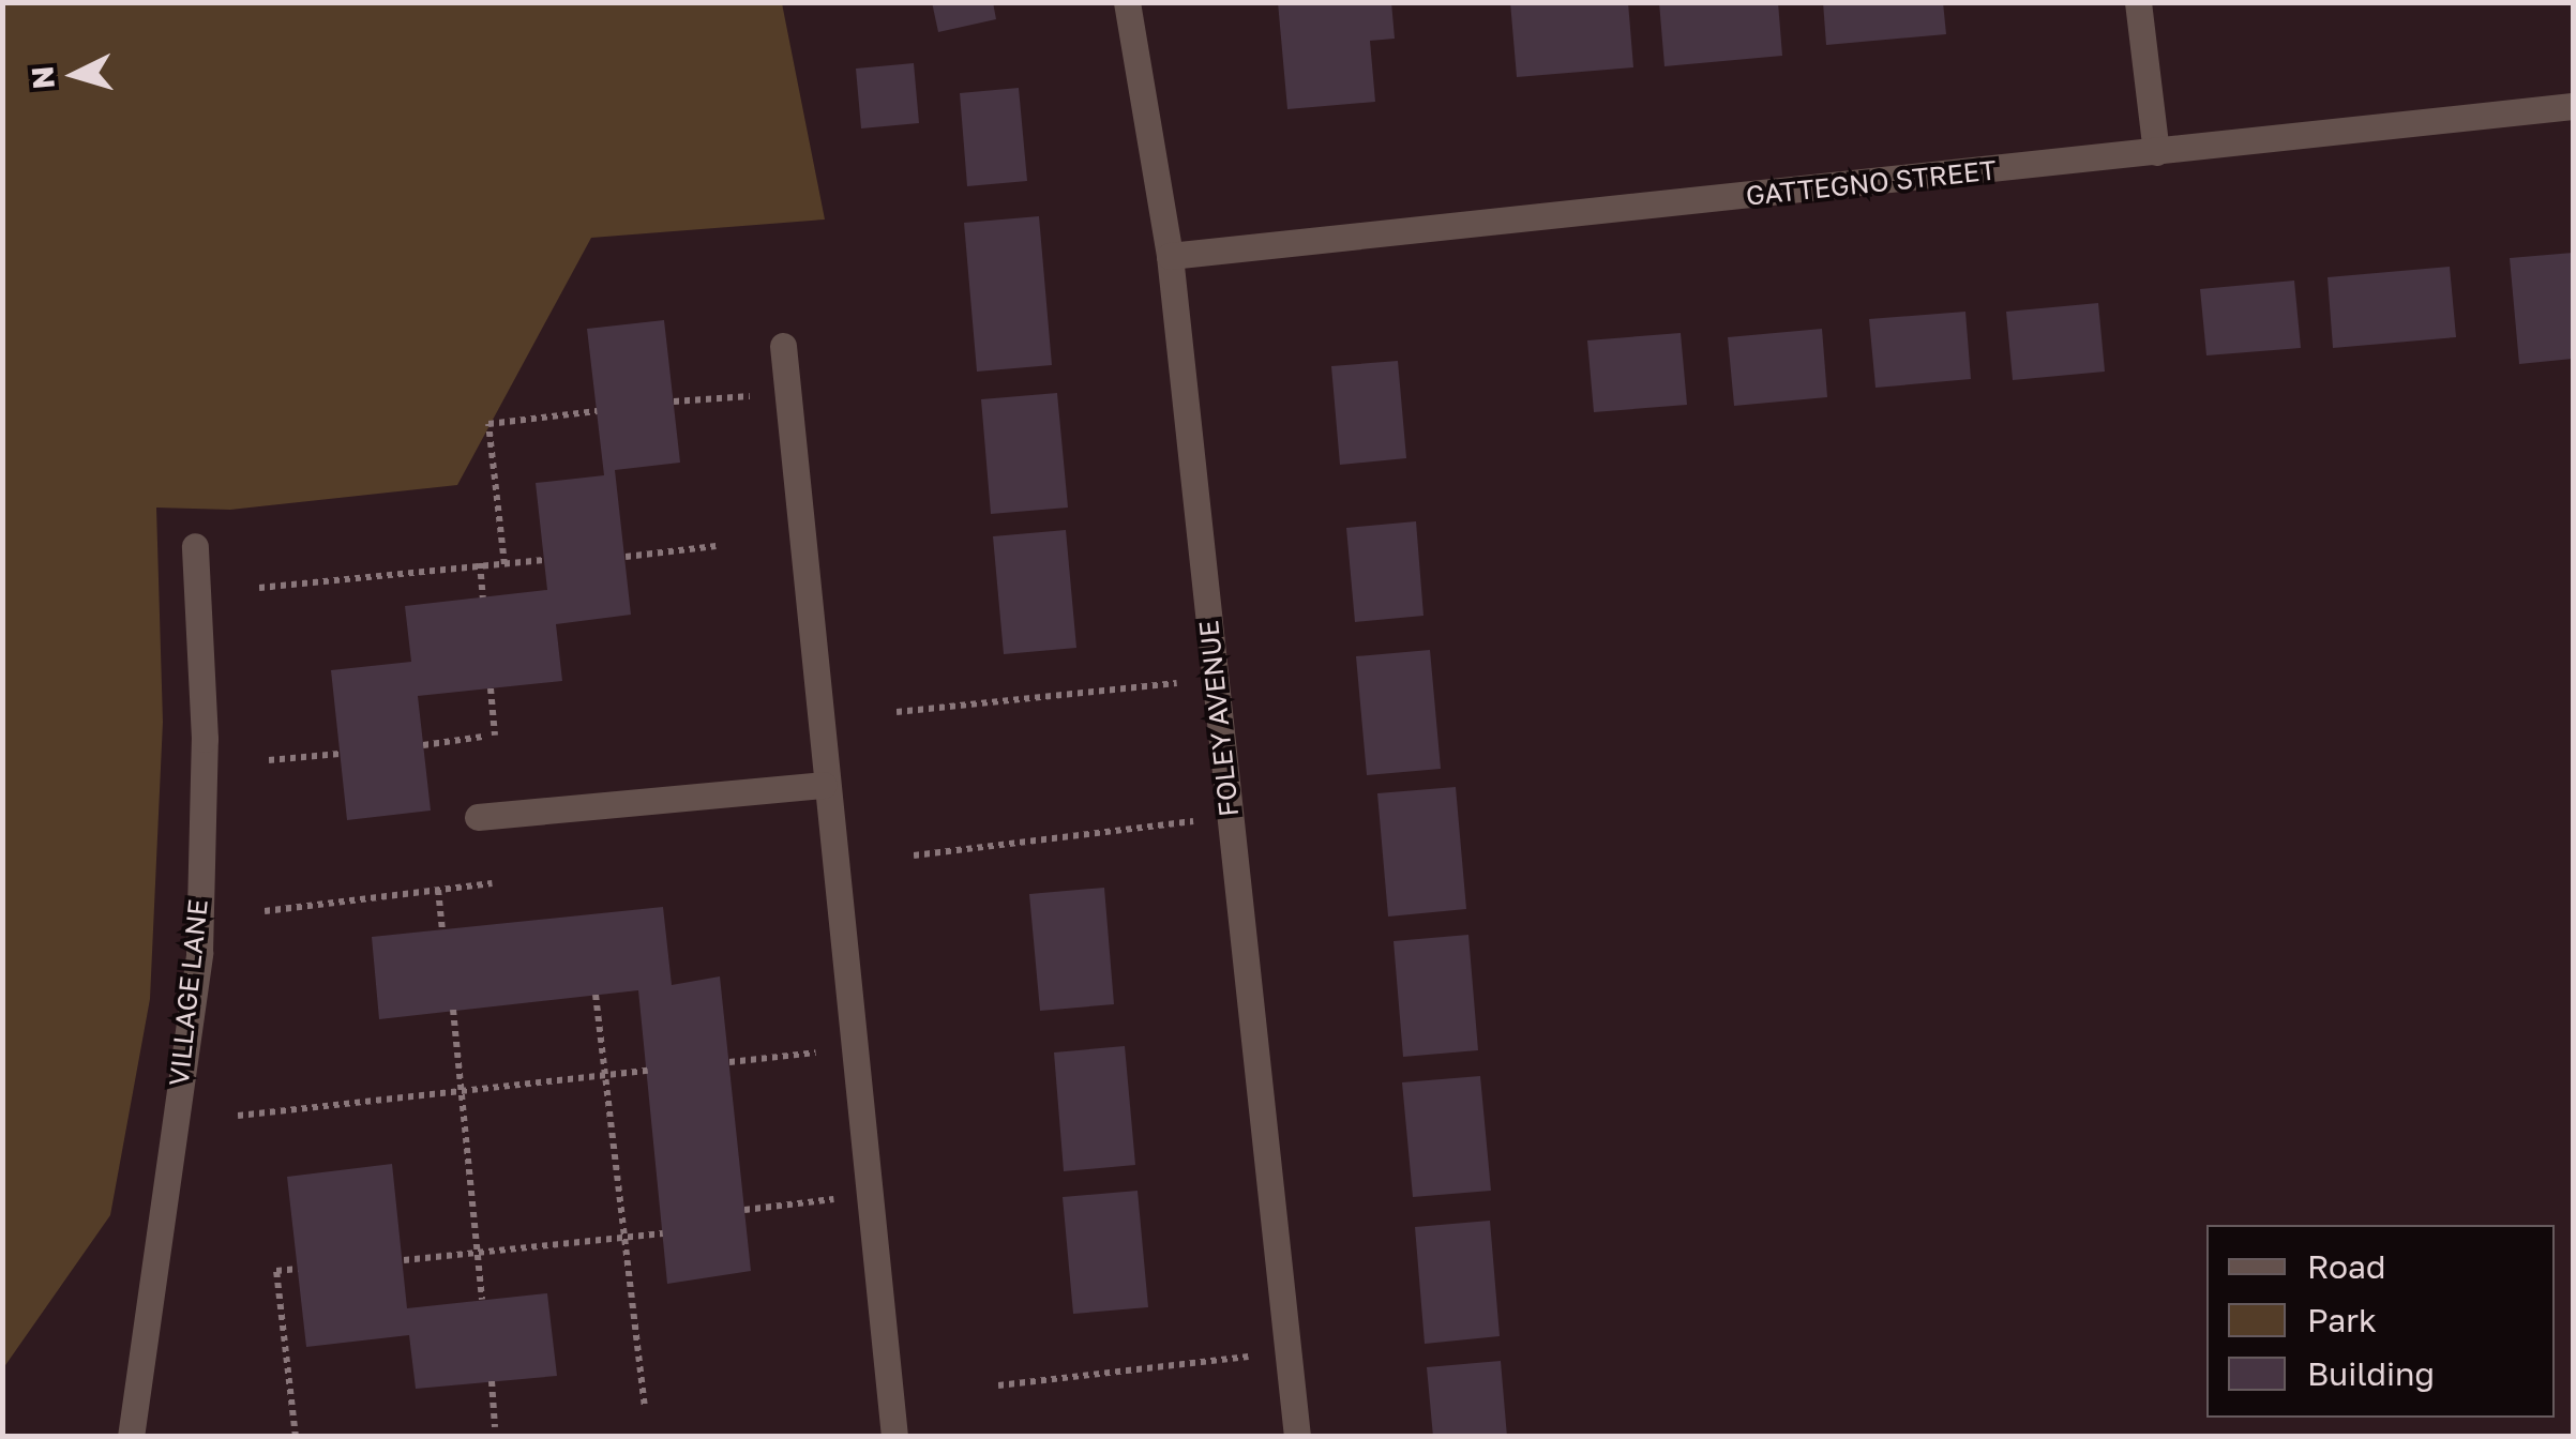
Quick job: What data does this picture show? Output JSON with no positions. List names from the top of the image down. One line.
{"streets":{"street":["GATTEGNO STREET","FOLEY AVENUE","VILLAGE LANE"]},"crossings":[["GATTEGNO STREET","FOLEY AVENUE"]],"legend":["Road","Park","Building"],"north":"left"}
